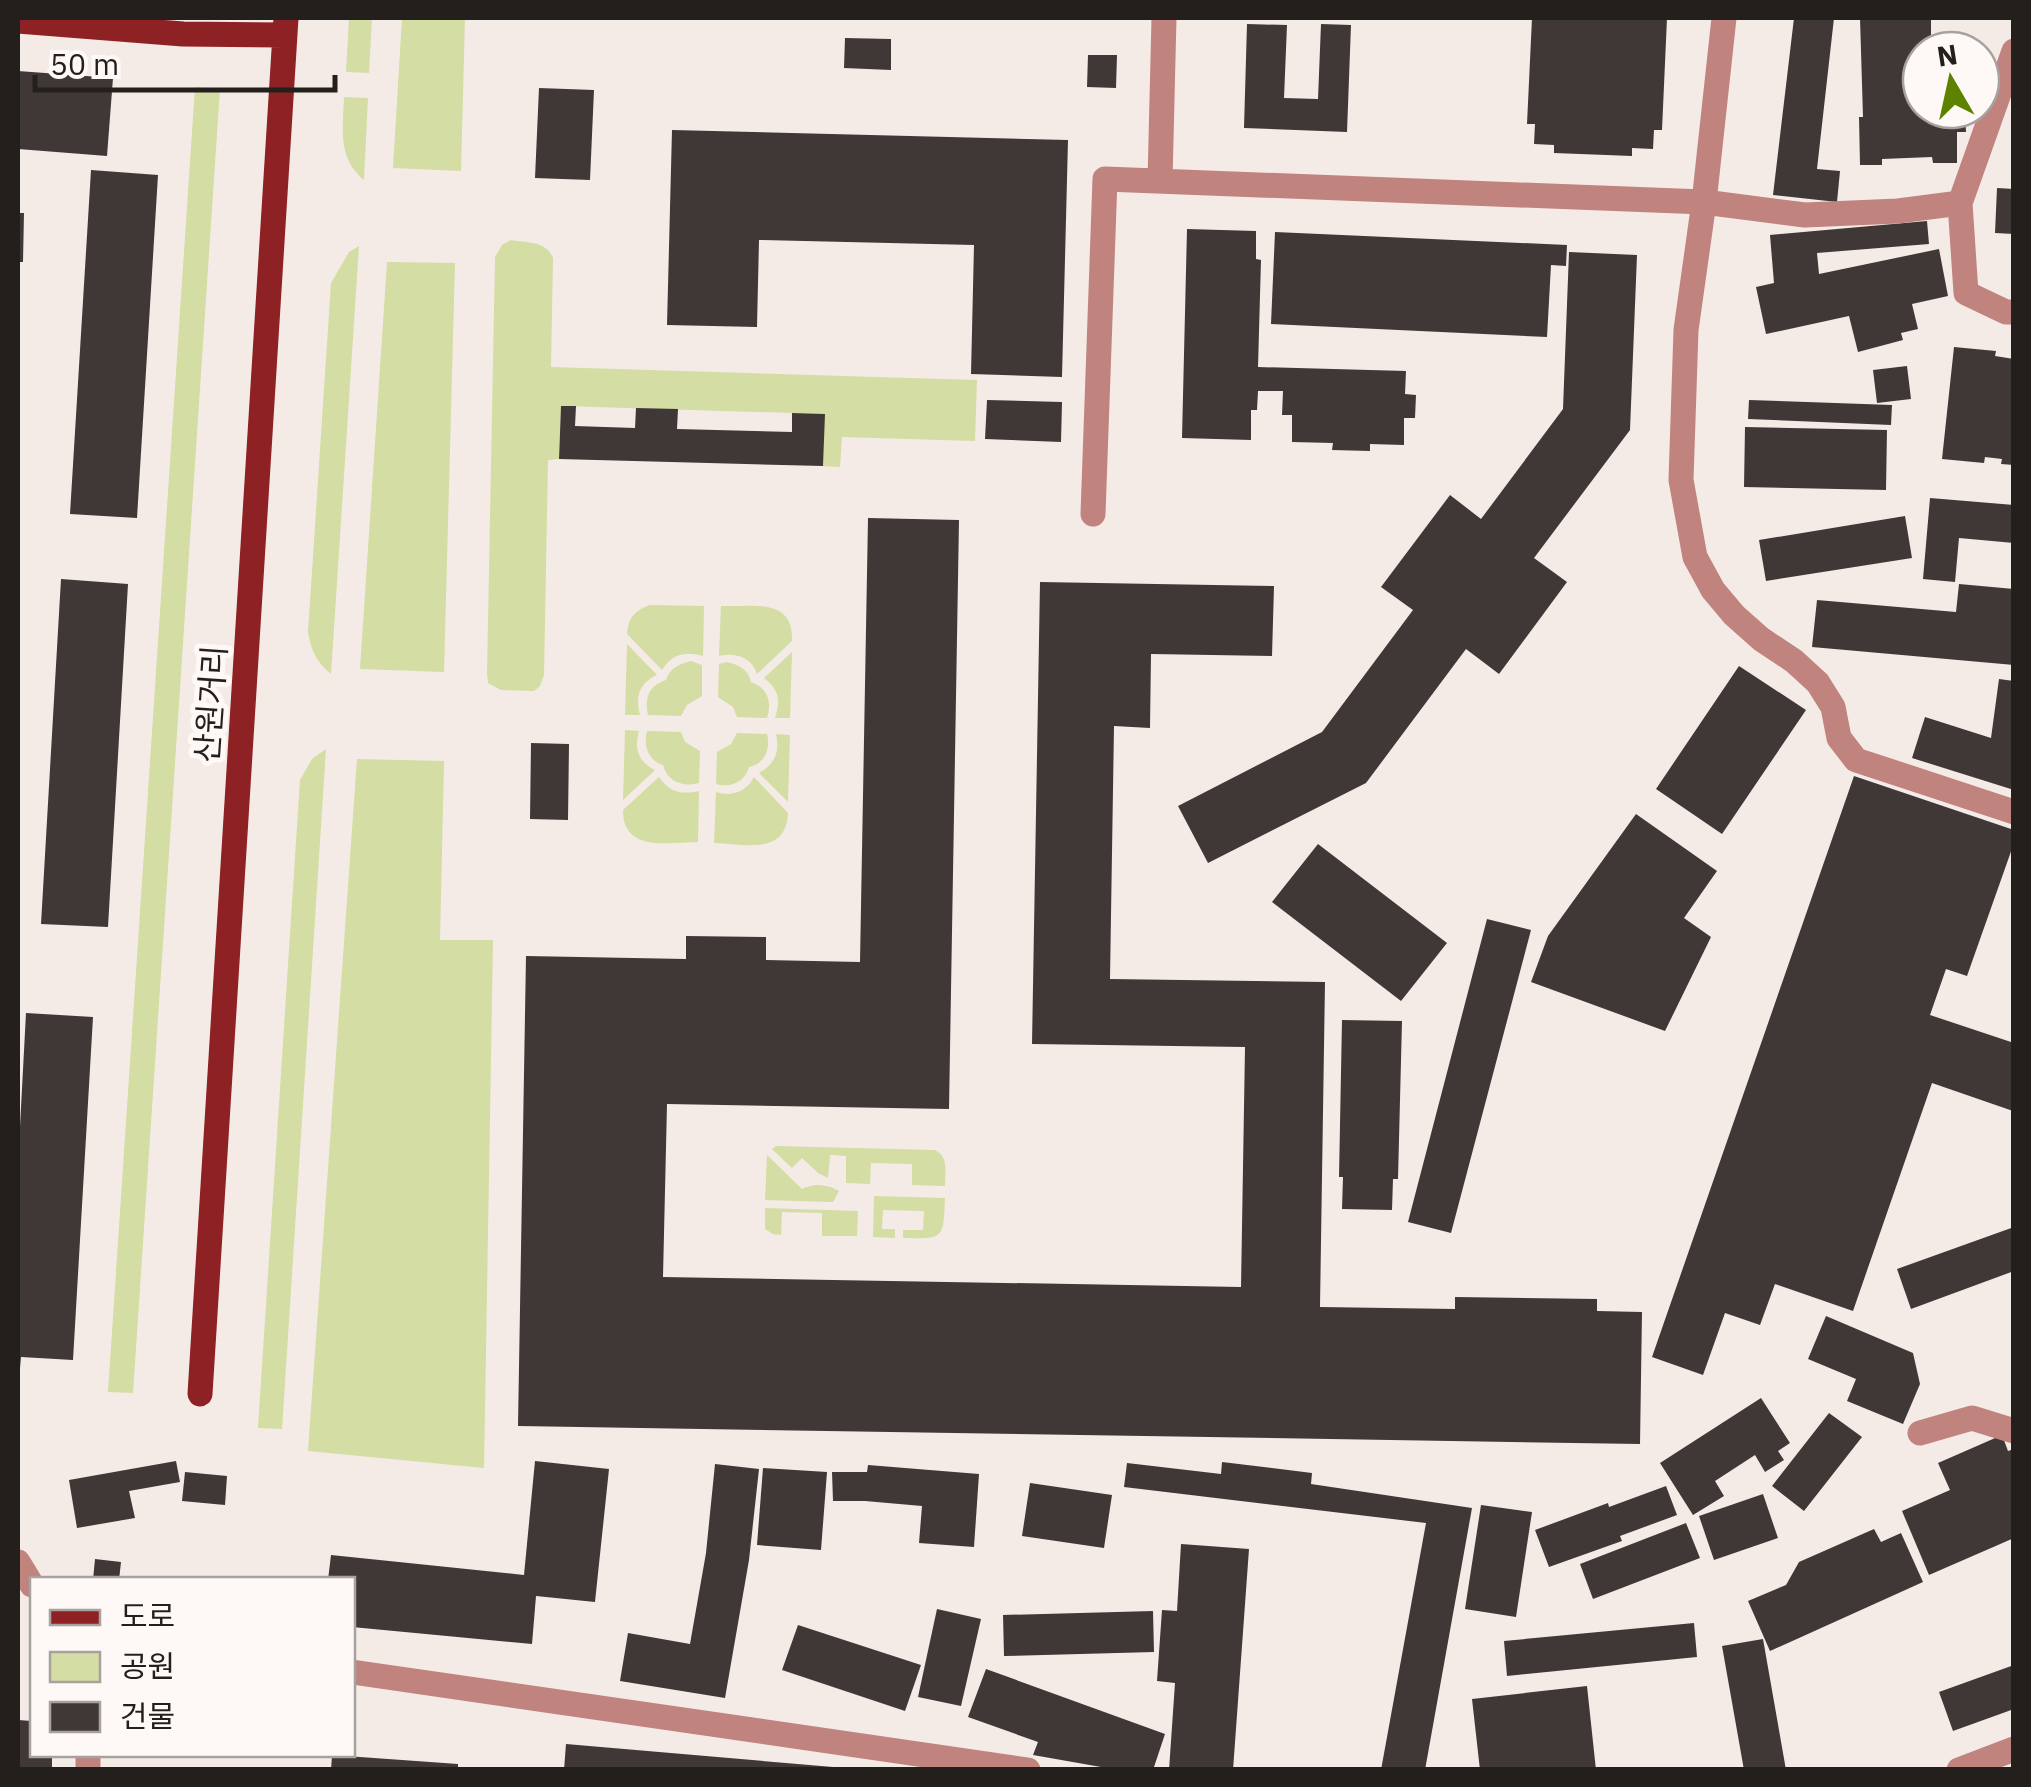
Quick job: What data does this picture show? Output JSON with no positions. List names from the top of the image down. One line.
{"streets":{"main road":["산원거리"]},"legend":["도로","공원","건물"],"scale_bar":"50 m","north":"top"}
